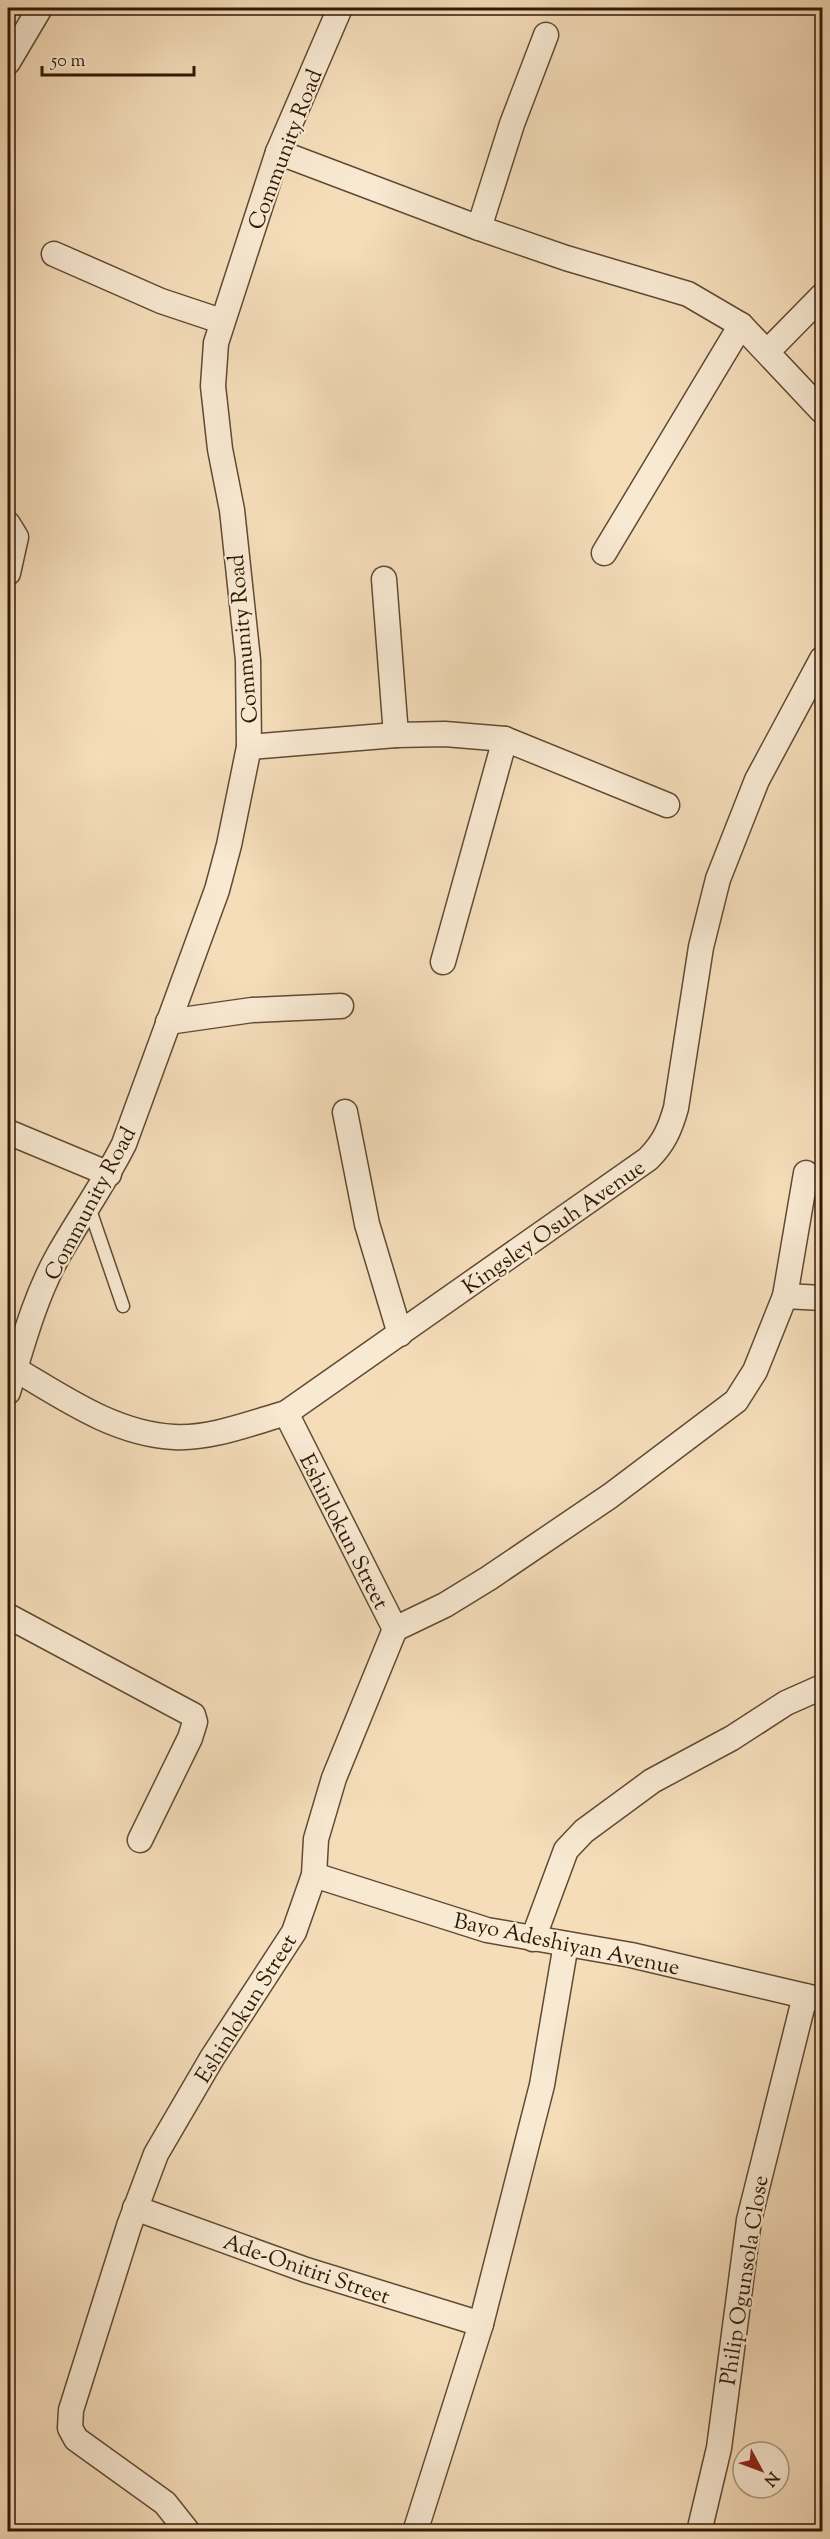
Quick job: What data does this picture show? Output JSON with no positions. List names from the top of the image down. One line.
{"streets":{"street":["Community Road","Kingsley Osuh Avenue","Eshinlokun Street","Bayo Adeshiyan Avenue","Ade-Onitiri Street","Philip Ogunsola Close"]},"crossings":[["Community Road","Kingsley Osuh Avenue"],["Kingsley Osuh Avenue","Eshinlokun Street"],["Eshinlokun Street","Bayo Adeshiyan Avenue"],["Eshinlokun Street","Ade-Onitiri Street"],["Bayo Adeshiyan Avenue","Philip Ogunsola Close"]],"scale_bar":"50 m","north":"bottom right"}
